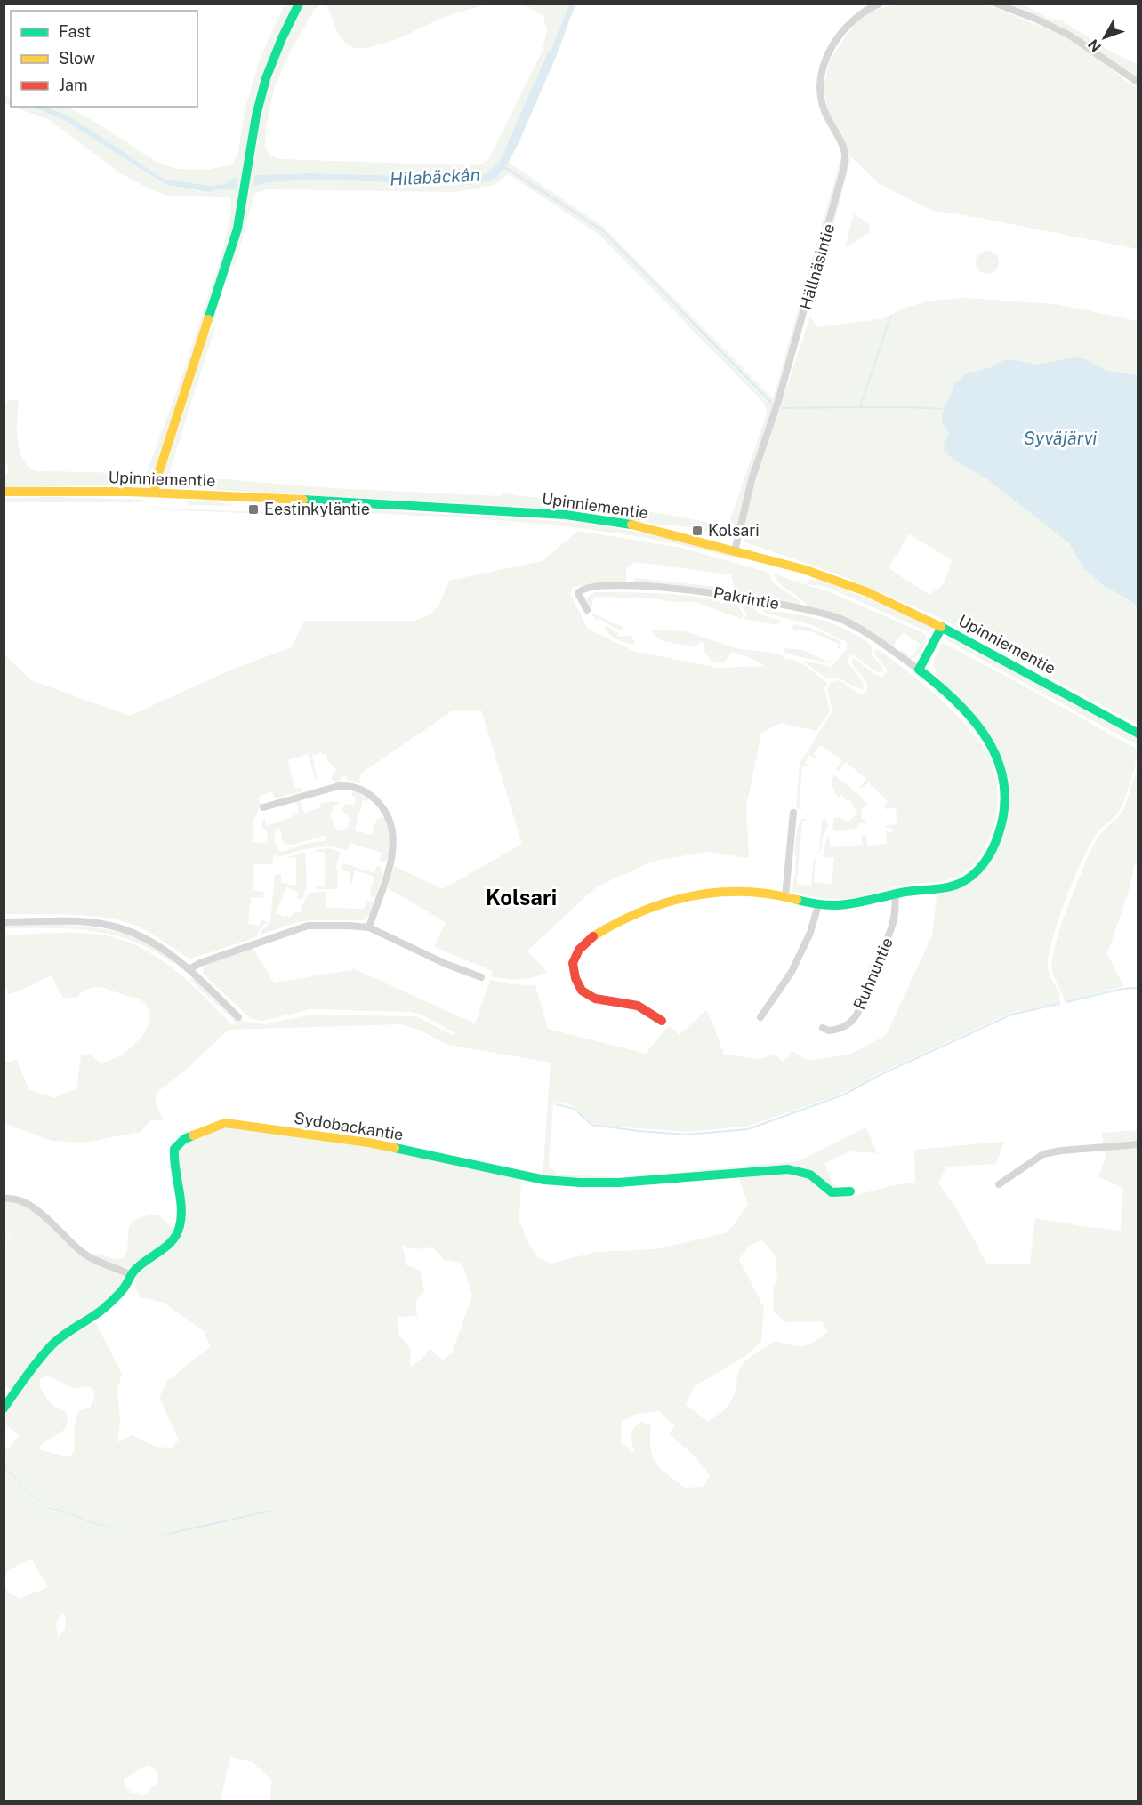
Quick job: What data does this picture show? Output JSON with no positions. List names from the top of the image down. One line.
{"streets":{"street":["Hällnäsintie","Upinniementie","Pakrintie","Ruhnuntie","Sydobackantie"]},"crossings":[["Hällnäsintie","Upinniementie"]],"districts":["Kolsari"],"water":["Hilabäckån","Syväjärvi"],"places":{"transit":["Eestinkyläntie","Kolsari"]},"legend":["Fast","Slow","Jam"],"north":"bottom left"}
